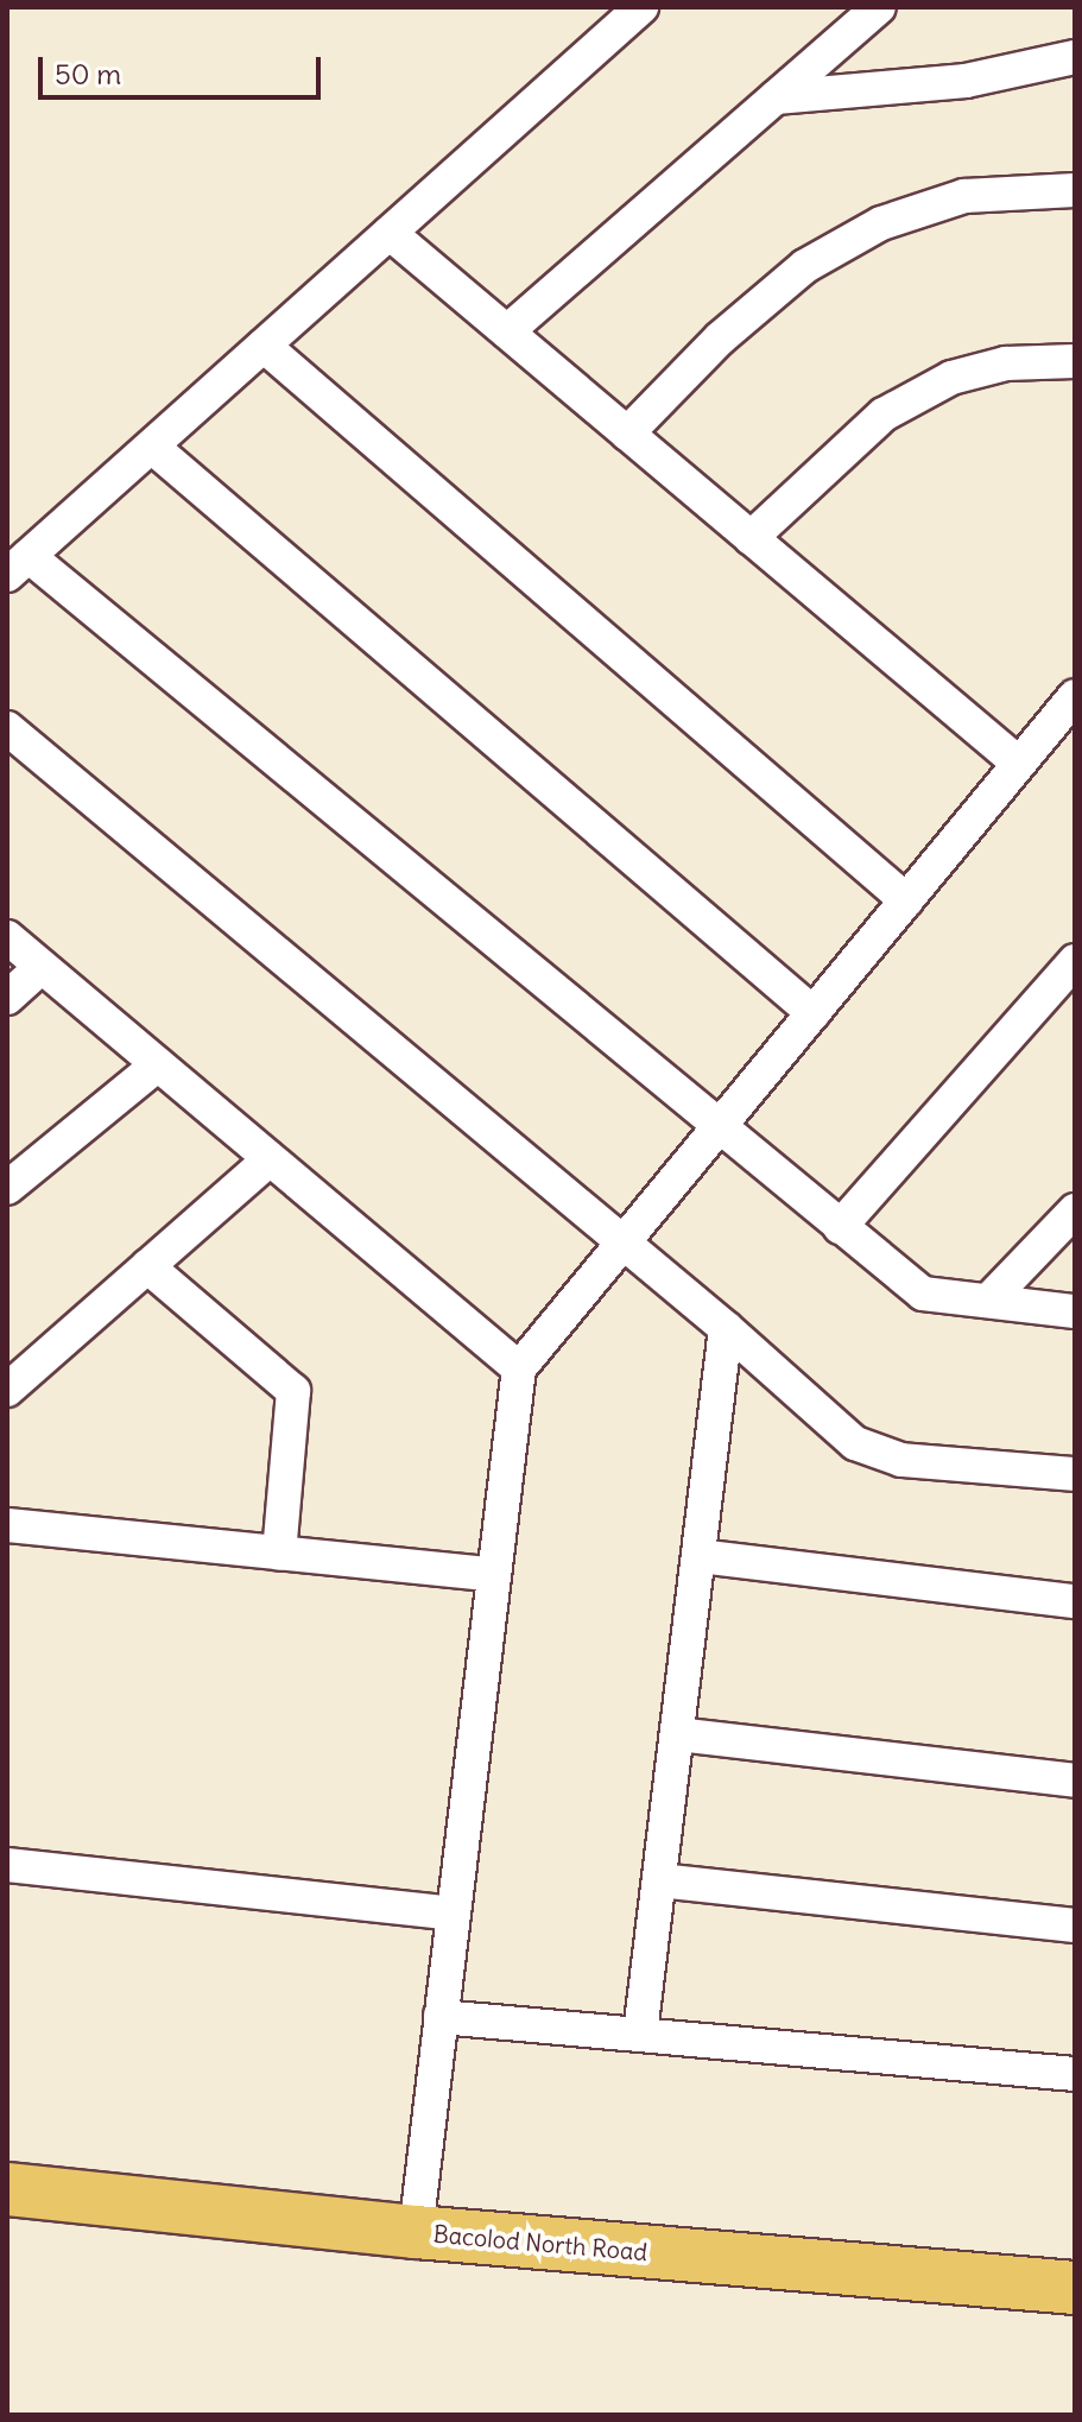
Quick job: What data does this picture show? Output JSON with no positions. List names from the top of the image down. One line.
{"streets":{"highway":["Bacolod North Road"]},"scale_bar":"50 m"}
